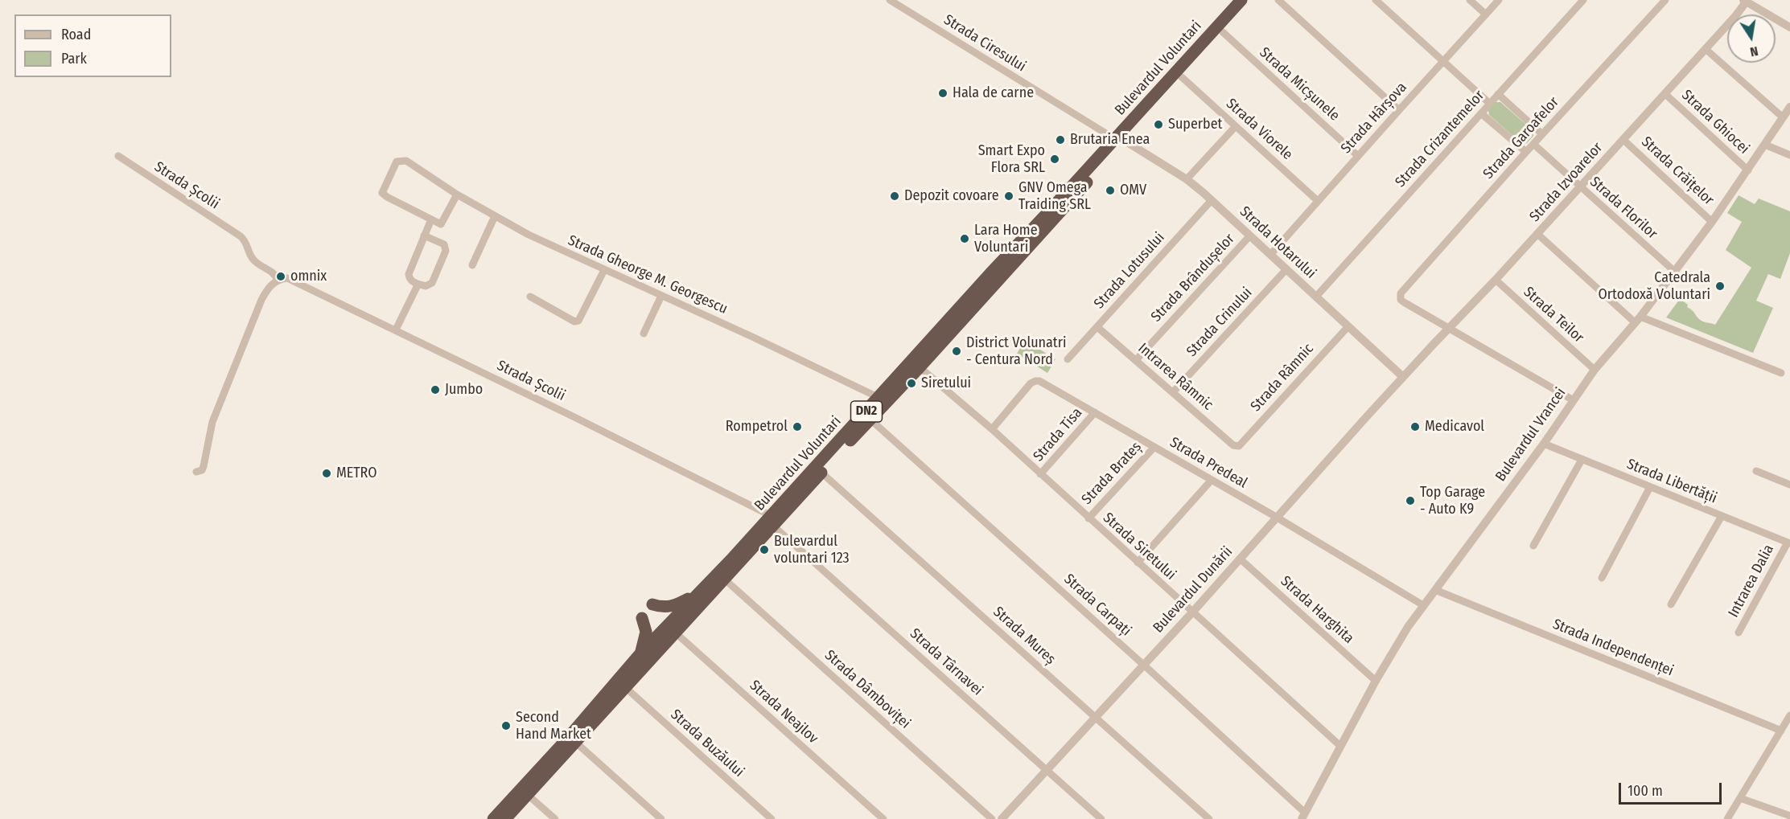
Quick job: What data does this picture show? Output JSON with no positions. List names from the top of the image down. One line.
{"streets":{"highway":["Bulevardul Voluntari","DN2"],"street":["Strada Ciresului","Strada Micșunele","Strada Hârșova","Strada Ghiocei","Strada Viorele","Strada Garoafelor","Strada Crizantemelor","Strada Crăițelor","Strada Izvoarelor","Strada Școlii","Strada Florilor","Strada Hotarului","Strada Lotusului","Strada Gheorge M. Georgescu","Strada Brândușelor","Strada Teilor","Strada Crinului","Intrarea Râmnic","Strada Râmnic","Strada Tisa","Bulevardul Vrancei","Strada Predeal","Strada Brateș","Strada Libertății","Strada Siretului","Intrarea Dalia","Bulevardul Dunării","Strada Carpați","Strada Harghita","Strada Mureș","Strada Independenței","Strada Târnavei","Strada Dâmboviței","Strada Neajlov","Strada Buzăului"]},"crossings":[["Strada Ciresului","Bulevardul Voluntari"],["Strada Ciresului","Strada Hotarului"],["Bulevardul Voluntari","Strada Micșunele"],["Bulevardul Voluntari","Strada Viorele"],["Bulevardul Voluntari","Strada Școlii"],["Bulevardul Voluntari","Strada Hotarului"],["Bulevardul Voluntari","Strada Gheorge M. Georgescu"],["Bulevardul Voluntari","Strada Siretului"],["Bulevardul Voluntari","Strada Carpați"],["Bulevardul Voluntari","Strada Mureș"],["Bulevardul Voluntari","Strada Târnavei"],["Bulevardul Voluntari","Strada Dâmboviței"],["Bulevardul Voluntari","Strada Neajlov"],["Bulevardul Voluntari","Strada Buzăului"],["Strada Micșunele","Strada Hârșova"],["Strada Hârșova","Strada Viorele"],["Strada Hârșova","Strada Hotarului"],["Strada Ghiocei","Strada Izvoarelor"],["Strada Ghiocei","Bulevardul Vrancei"],["Strada Garoafelor","Strada Izvoarelor"],["Strada Garoafelor","Strada Florilor"],["Strada Crizantemelor","Strada Hotarului"],["Strada Crăițelor","Strada Izvoarelor"],["Strada Crăițelor","Bulevardul Vrancei"],["Strada Izvoarelor","Strada Florilor"],["Strada Izvoarelor","Strada Hotarului"],["Strada Izvoarelor","Strada Teilor"],["Strada Izvoarelor","Bulevardul Dunării"],["Strada Școlii","Strada Târnavei"],["Strada Florilor","Bulevardul Vrancei"],["Strada Hotarului","Strada Lotusului"],["Strada Hotarului","Strada Brândușelor"],["Strada Hotarului","Strada Crinului"],["Strada Hotarului","Strada Râmnic"],["Strada Hotarului","Bulevardul Dunării"],["Strada Lotusului","Intrarea Râmnic"],["Strada Brândușelor","Intrarea Râmnic"],["Strada Teilor","Bulevardul Vrancei"],["Strada Crinului","Intrarea Râmnic"],["Intrarea Râmnic","Strada Râmnic"],["Strada Tisa","Strada Predeal"],["Strada Tisa","Strada Siretului"],["Bulevardul Vrancei","Strada Predeal"],["Bulevardul Vrancei","Strada Libertății"],["Bulevardul Vrancei","Strada Siretului"],["Bulevardul Vrancei","Strada Carpați"],["Bulevardul Vrancei","Strada Harghita"],["Bulevardul Vrancei","Strada Independenței"],["Strada Predeal","Strada Brateș"],["Strada Predeal","Strada Siretului"],["Strada Predeal","Bulevardul Dunării"],["Strada Brateș","Strada Siretului"],["Strada Libertății","Intrarea Dalia"],["Strada Siretului","Bulevardul Dunării"],["Bulevardul Dunării","Strada Carpați"],["Bulevardul Dunării","Strada Harghita"],["Bulevardul Dunării","Strada Mureș"],["Bulevardul Dunării","Strada Târnavei"]],"places":["Hala de carne","Superbet","Brutaria Enea","Smart Expo Flora SRL","OMV","Depozit covoare","GNV Omega Traiding SRL","Lara Home Voluntari","omnix","Catedrala Ortodoxă Voluntari","District Volunatri - Centura Nord","Siretului","Jumbo","Rompetrol","Medicavol","METRO","Top Garage - Auto K9","Bulevardul voluntari 123","Second Hand Market"],"legend":["Road","Park"],"scale_bar":"100 m","north":"bottom"}
